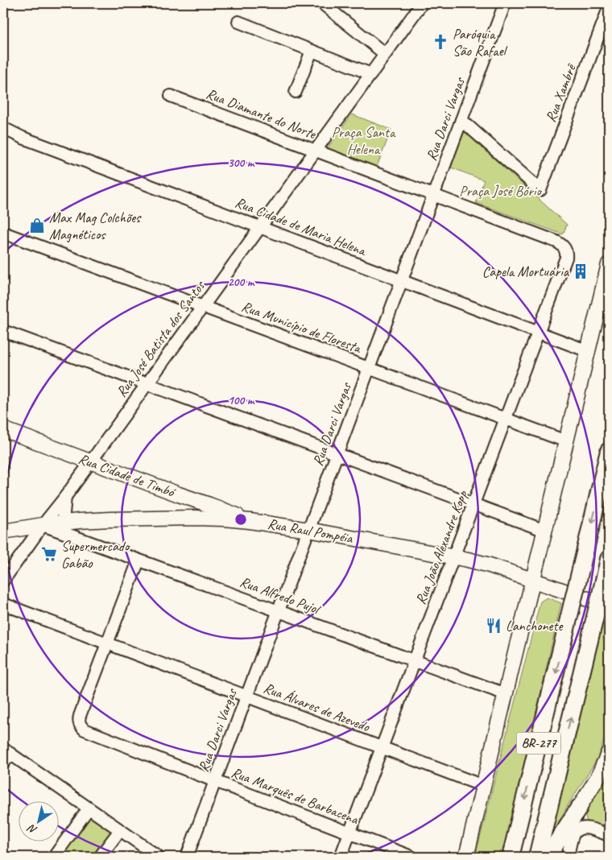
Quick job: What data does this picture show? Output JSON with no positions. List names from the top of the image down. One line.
{"streets":{"highway":["BR-277"],"main road":["Rua Cidade de Timbó","Rua Raul Pompéia"],"street":["Rua Xambrê","Rua Diamante do Norte","Rua Darci Vargas","Rua Cidade de Maria Helena","Rua Município de Floresta","Rua José Batista dos Santos","Rua João Alexandre Kopp","Rua Alfredo Pujol","Rua Álvares de Azevedo","Rua Marquês de Barbacena"]},"crossings":[["Rua Xambrê","Rua Darci Vargas"],["Rua Diamante do Norte","Rua Darci Vargas"],["Rua Diamante do Norte","Rua José Batista dos Santos"],["Rua Diamante do Norte","Rua João Alexandre Kopp"],["Rua Darci Vargas","Rua Cidade de Maria Helena"],["Rua Darci Vargas","Rua Município de Floresta"],["Rua Darci Vargas","Rua Raul Pompéia"],["Rua Darci Vargas","Rua Alfredo Pujol"],["Rua Darci Vargas","Rua Álvares de Azevedo"],["Rua Darci Vargas","Rua Marquês de Barbacena"],["Rua Cidade de Maria Helena","Rua José Batista dos Santos"],["Rua Cidade de Maria Helena","Rua João Alexandre Kopp"],["Rua Município de Floresta","Rua José Batista dos Santos"],["Rua Município de Floresta","Rua João Alexandre Kopp"],["Rua José Batista dos Santos","Rua Cidade de Timbó"],["Rua José Batista dos Santos","Rua Raul Pompéia"],["Rua José Batista dos Santos","Rua Alfredo Pujol"],["Rua Cidade de Timbó","Rua Raul Pompéia"],["Rua Raul Pompéia","Rua João Alexandre Kopp"],["Rua Raul Pompéia","Rua Alfredo Pujol"],["Rua João Alexandre Kopp","Rua Alfredo Pujol"],["Rua João Alexandre Kopp","Rua Álvares de Azevedo"],["Rua João Alexandre Kopp","Rua Marquês de Barbacena"],["Rua Álvares de Azevedo","Rua Marquês de Barbacena"]],"parks":["Praça Santa Helena","Praça José Bório"],"places":{"church":["Paróquia São Rafael"],"shop":["Max Mag Colchões Magnéticos"],"building":["Capela Mortuária"],"supermarket":["Supermercado Gabão"],"restaurant":["Lanchonete"]},"north":"bottom left","rings":["300 m","200 m","100 m"]}
